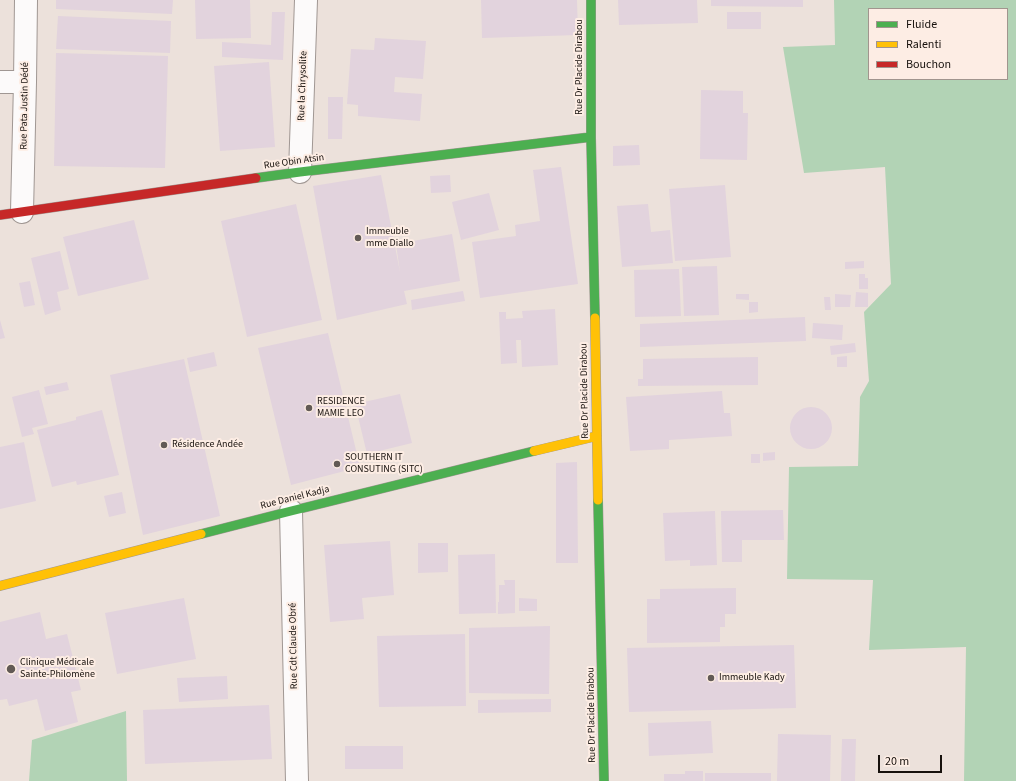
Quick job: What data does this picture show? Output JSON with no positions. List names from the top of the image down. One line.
{"streets":{"street":["Rue Dr Placide Dirabou","Rue la Chrysolite","Rue Pata Justin Dédé","Rue Obin Atsin","Rue Daniel Kadja","Rue Cdt Claude Obré"]},"crossings":[["Rue Dr Placide Dirabou","Rue Obin Atsin"],["Rue Dr Placide Dirabou","Rue Daniel Kadja"],["Rue la Chrysolite","Rue Obin Atsin"],["Rue Pata Justin Dédé","Rue Obin Atsin"],["Rue Daniel Kadja","Rue Cdt Claude Obré"]],"places":["Immeuble mme Diallo","RESIDENCE MAMIE LEO","Résidence Andée","SOUTHERN IT CONSUTING (SITC)","Clinique Médicale Sainte-Philomène","Immeuble Kady"],"legend":["Fluide","Ralenti","Bouchon"],"scale_bar":"20 m"}
